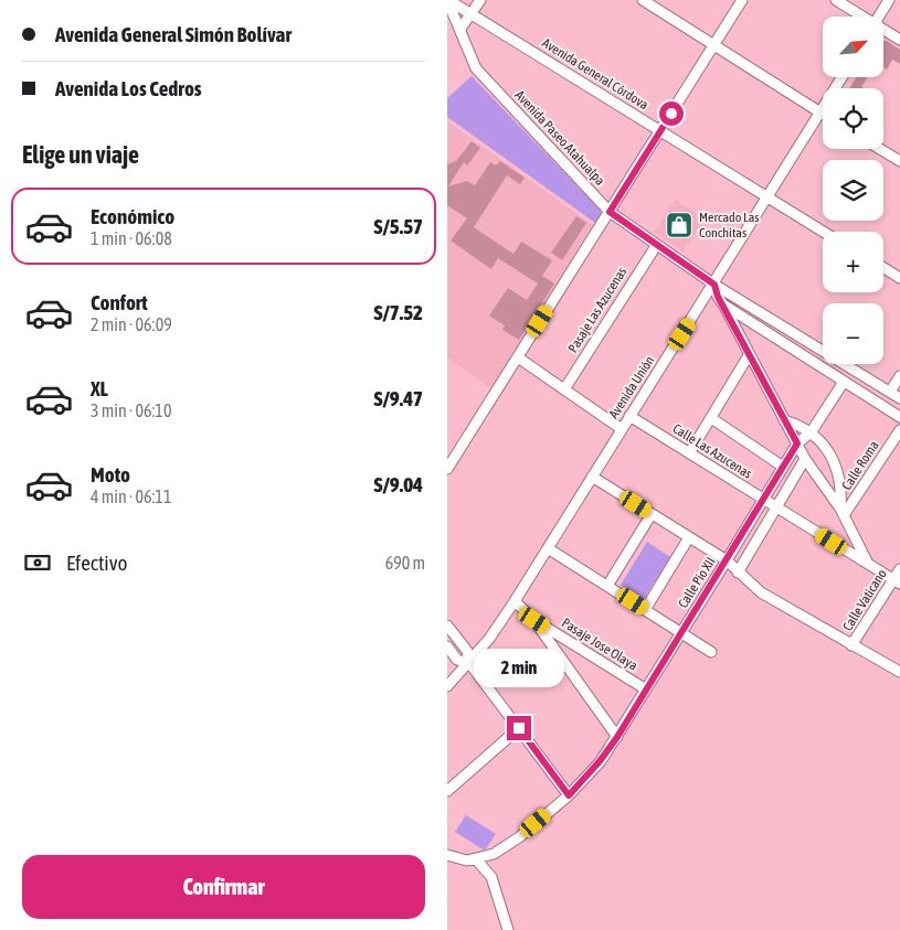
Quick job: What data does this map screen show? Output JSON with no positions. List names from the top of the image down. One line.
{"streets":{"street":["Avenida General Córdova","Avenida Paseo Atahualpa","Pasaje Las Azucenas","Avenida Unión","Calle Las Azucenas","Calle Roma","Calle Pio XII","Calle Vaticano","Pasaje Jose Olaya"]},"crossings":[["Avenida General Córdova","Avenida Paseo Atahualpa"],["Avenida General Córdova","Avenida Unión"],["Avenida Paseo Atahualpa","Pasaje Las Azucenas"],["Avenida Paseo Atahualpa","Avenida Unión"],["Avenida Unión","Calle Las Azucenas"],["Avenida Unión","Pasaje Jose Olaya"],["Calle Las Azucenas","Calle Pio XII"],["Calle Las Azucenas","Calle Vaticano"],["Calle Pio XII","Pasaje Jose Olaya"]],"places":{"shop":["Mercado Las Conchitas"]},"north":"top right","page":{"banner":["Avenida General Simón Bolívar","Avenida Los Cedros"],"map_buttons":["+","−"],"heading":"Elige un viaje","list":[{"name":"Económico","note":"1 min · 06:08","value":"S/5.57"},{"name":"Confort","note":"2 min · 06:09","value":"S/7.52"},{"name":"XL","note":"3 min · 06:10","value":"S/9.47"},{"name":"Moto","note":"4 min · 06:11","value":"S/9.04"}],"pay":["Efectivo","690 m"],"bubble":"2 min","buttons":"Confirmar"}}
